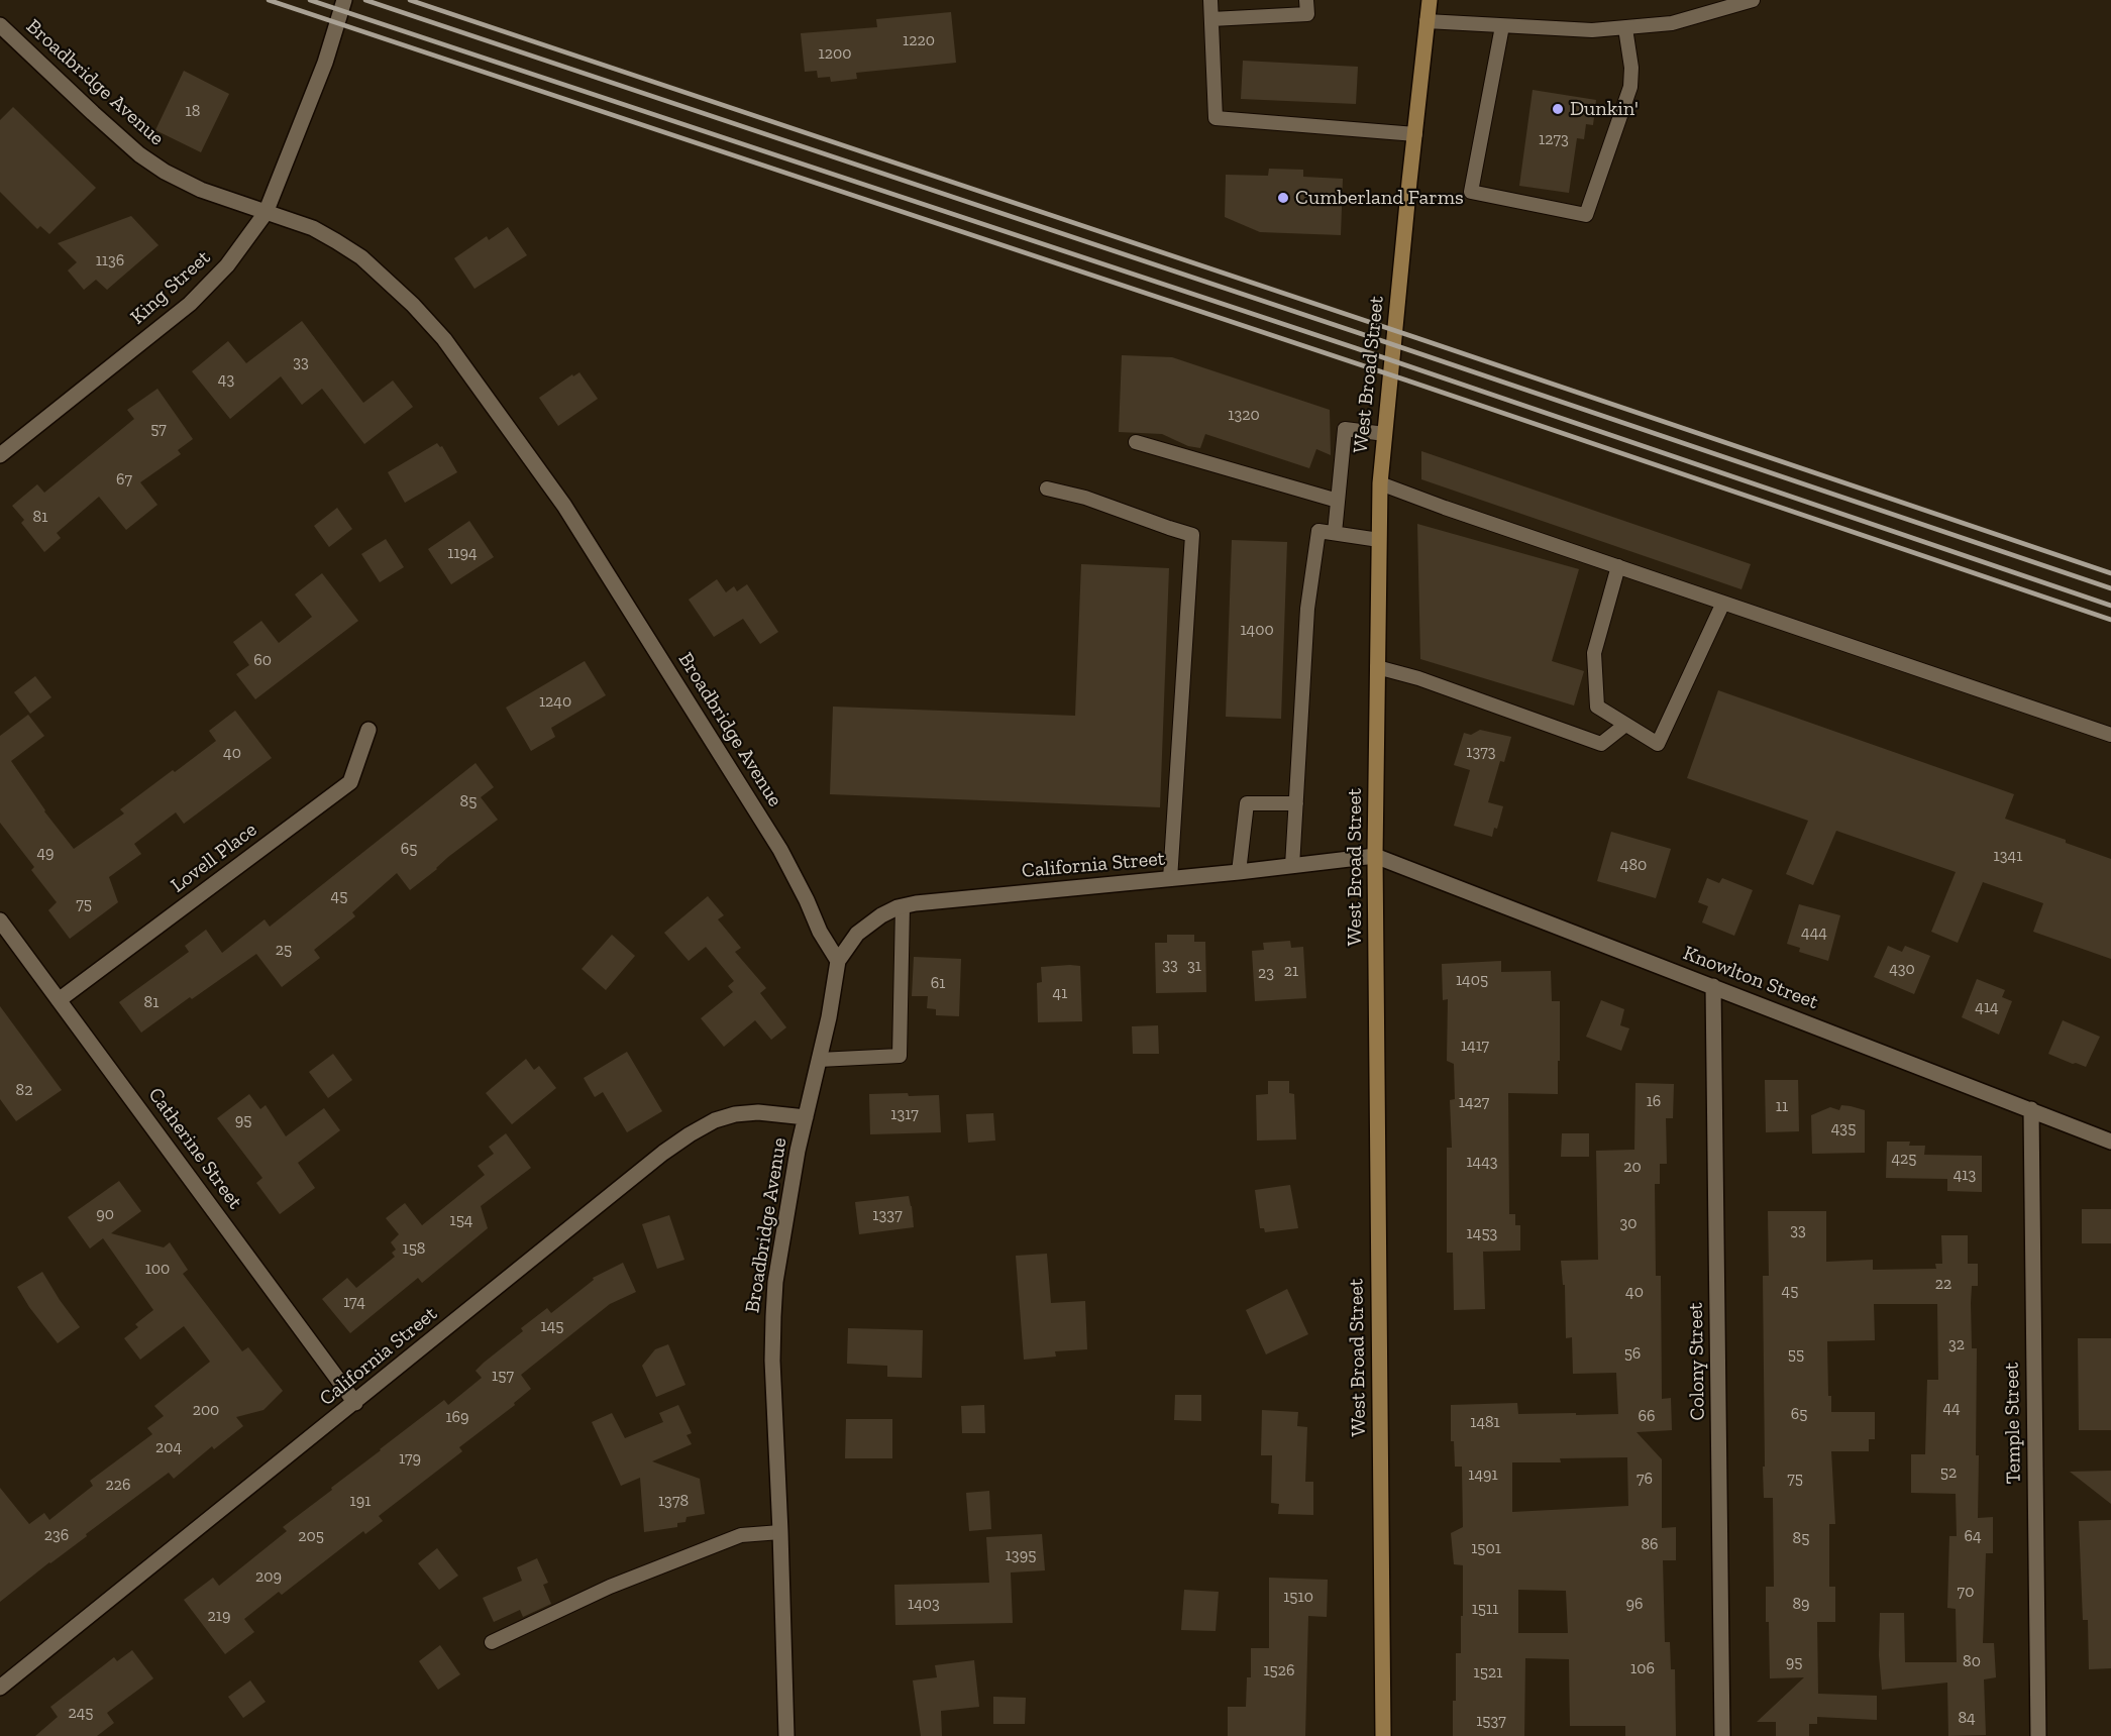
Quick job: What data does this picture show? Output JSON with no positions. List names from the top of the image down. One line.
{"streets":{"main road":["West Broad Street"],"street":["Broadbridge Avenue","King Street","Lovell Place","California Street","Knowlton Street","Catherine Street","Colony Street","Temple Street"]},"crossings":[["Broadbridge Avenue","King Street"],["Broadbridge Avenue","California Street"],["West Broad Street","California Street"],["West Broad Street","Knowlton Street"],["Lovell Place","Catherine Street"],["California Street","Knowlton Street"],["California Street","Catherine Street"],["Knowlton Street","Colony Street"],["Knowlton Street","Temple Street"]],"places":["Dunkin'","Cumberland Farms"],"house_numbers":["1220","1200","18","1273","1136","33","43","1320","57","67","81","1194","1400","60","1240","1373","40","85","65","49","1341","480","45","75","444","25","33","31","430","21","23","1405","61","41","81","414","1417","82","16","1427","11","1317","95","435","425","1443","20","413","90","1337","154","30","33","1453","158","100","22","45","40","174","145","32","56","55","157","44","200","65","66","169","1481","204","179","52","1491","76","75","226","191","1378","236","205","64","85","86","1501","1395","209","70","1510","1403","96","89","1511","219","80","95","106","1526","1521","245","84","1537"]}
